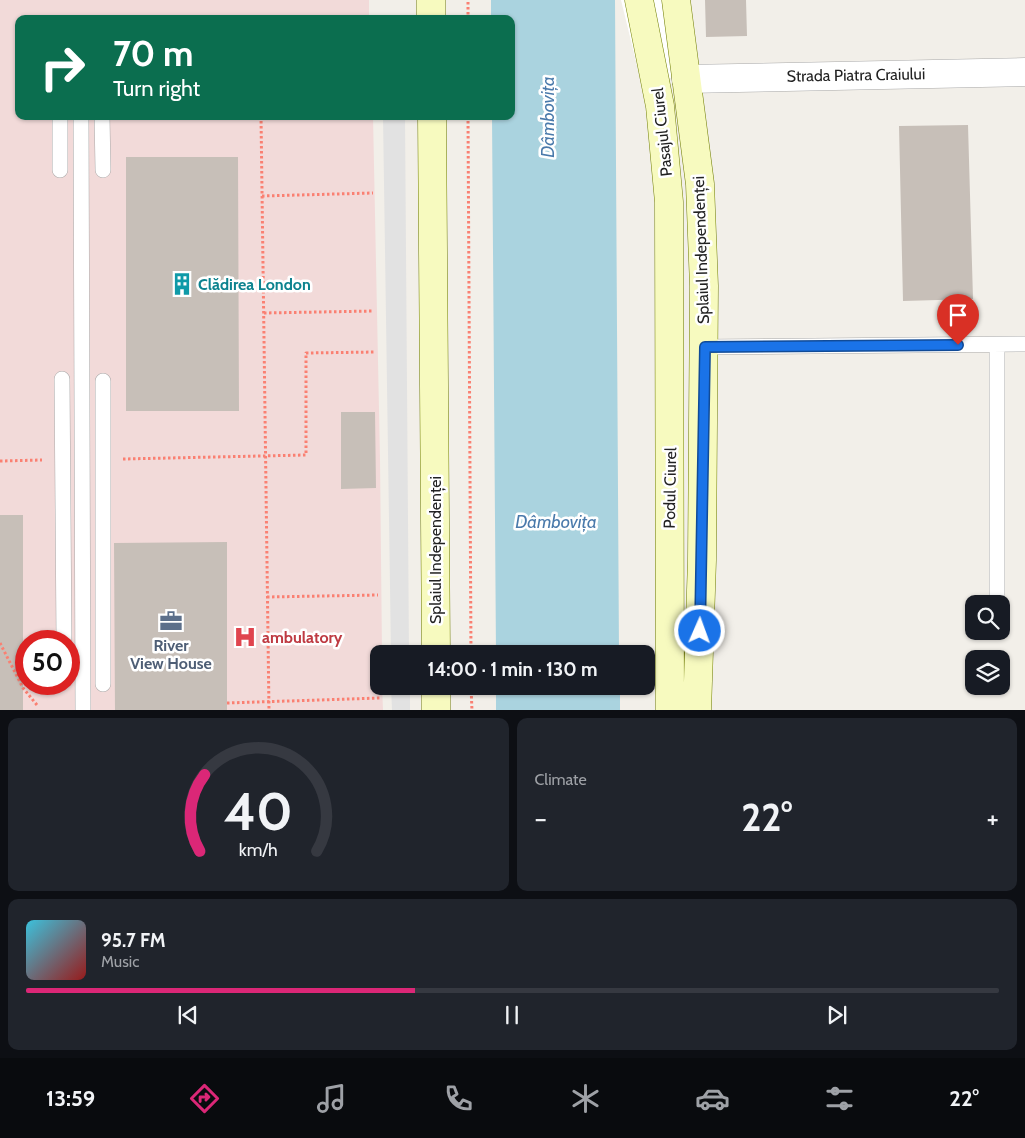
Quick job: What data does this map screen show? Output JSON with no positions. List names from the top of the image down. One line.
{"streets":{"main road":["Pasajul Ciurel","Splaiul Independenței","Podul Ciurel"],"street":["Strada Piatra Craiului"]},"crossings":[["Strada Piatra Craiului","Splaiul Independenței"],["Pasajul Ciurel","Podul Ciurel"]],"water":["Dâmbovița"],"places":{"building":["Clădirea London"],"office":["River View House"],"hospital":["ambulatory"]},"page":{"turn":["70 m","Turn right"],"limit":"50","trip":"14:00 · 1 min · 130 m","tile":"Climate","heat":["−","22°","+"],"song":["95.7 FM","Music"],"tabs":["13:59","22°"],"gauge":["40","km/h"]}}
